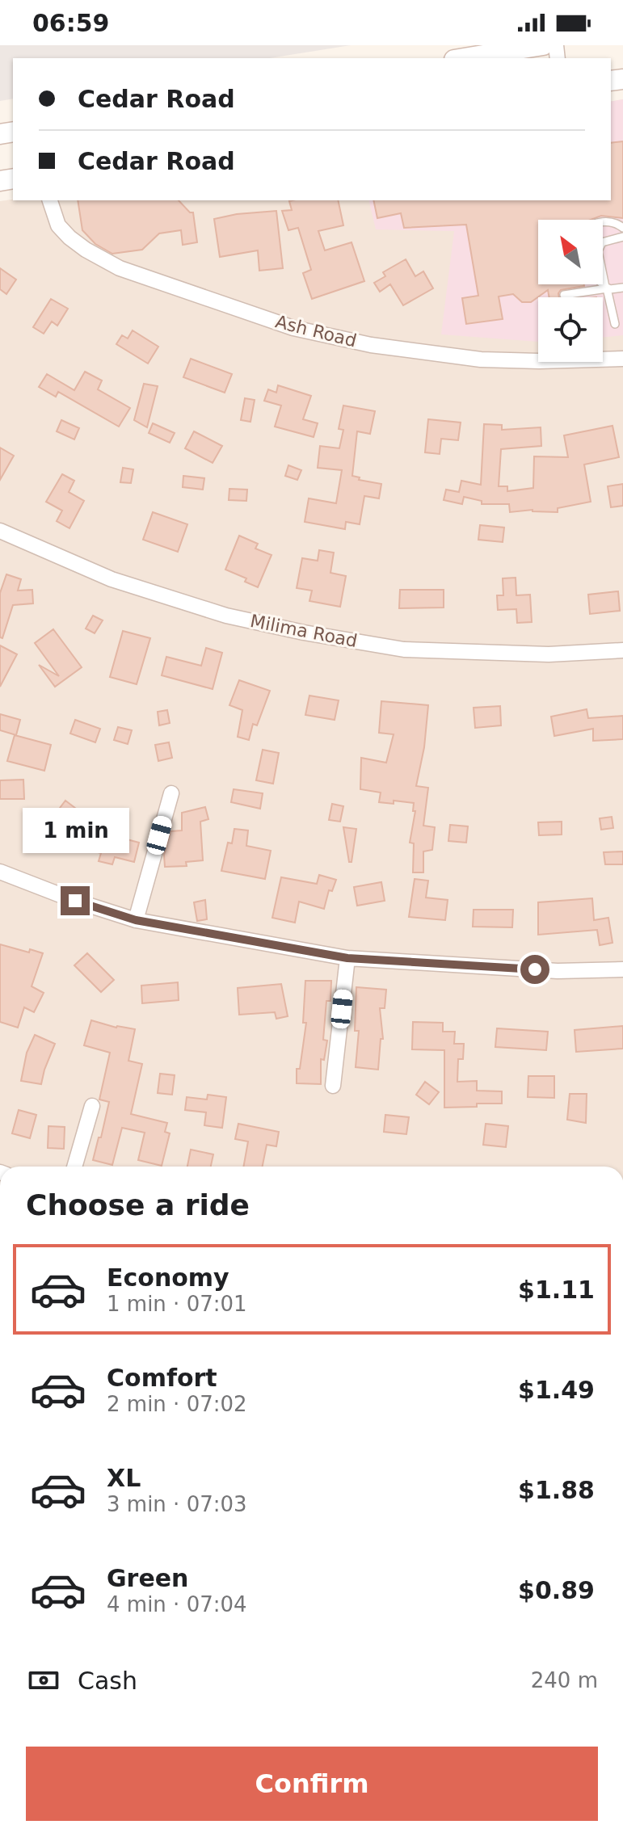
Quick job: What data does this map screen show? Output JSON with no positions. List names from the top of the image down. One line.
{"streets":{"street":["Ash Road","Milima Road"]},"north":"top left","page":{"status":"06:59","banner":["Cedar Road","Cedar Road"],"bubble":"1 min","heading":"Choose a ride","list":[{"name":"Economy","note":"1 min · 07:01","value":"$1.11"},{"name":"Comfort","note":"2 min · 07:02","value":"$1.49"},{"name":"XL","note":"3 min · 07:03","value":"$1.88"},{"name":"Green","note":"4 min · 07:04","value":"$0.89"}],"pay":["Cash","240 m"],"buttons":"Confirm"}}
